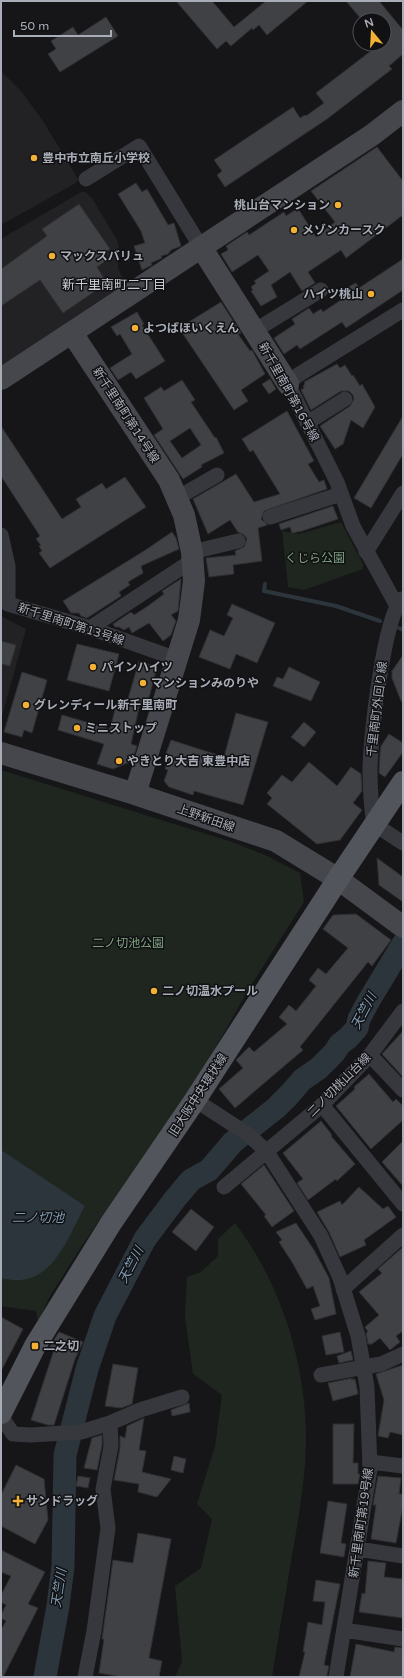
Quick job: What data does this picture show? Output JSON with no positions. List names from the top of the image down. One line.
{"streets":{"main road":["旧大阪中央環状線"],"street":["新千里南町第16号線","新千里南町第14号線","新千里南町第13号線","千里南町外回り線","上野新田線","二ノ切桃山台線","新千里南町第19号線"]},"crossings":[["新千里南町第16号線","千里南町外回り線"],["新千里南町第14号線","新千里南町第13号線"],["新千里南町第14号線","上野新田線"],["千里南町外回り線","旧大阪中央環状線"],["上野新田線","旧大阪中央環状線"],["二ノ切桃山台線","新千里南町第19号線"]],"districts":["新千里南町二丁目"],"water":["天竺川","二ノ切池"],"parks":["くじら公園","二ノ切池公園"],"places":{"other":["豊中市立南丘小学校","桃山台マンション","メゾンカースク","マックスバリュ","ハイツ桃山","よつばほいくえん","パインハイツ","マンションみのりや","グレンディール新千里南町","ミニストップ","やきとり大吉 東豊中店","二ノ切温水プール"],"transit":["二之切"],"health":["サンドラッグ"]},"scale_bar":"50 m","north":"top"}
